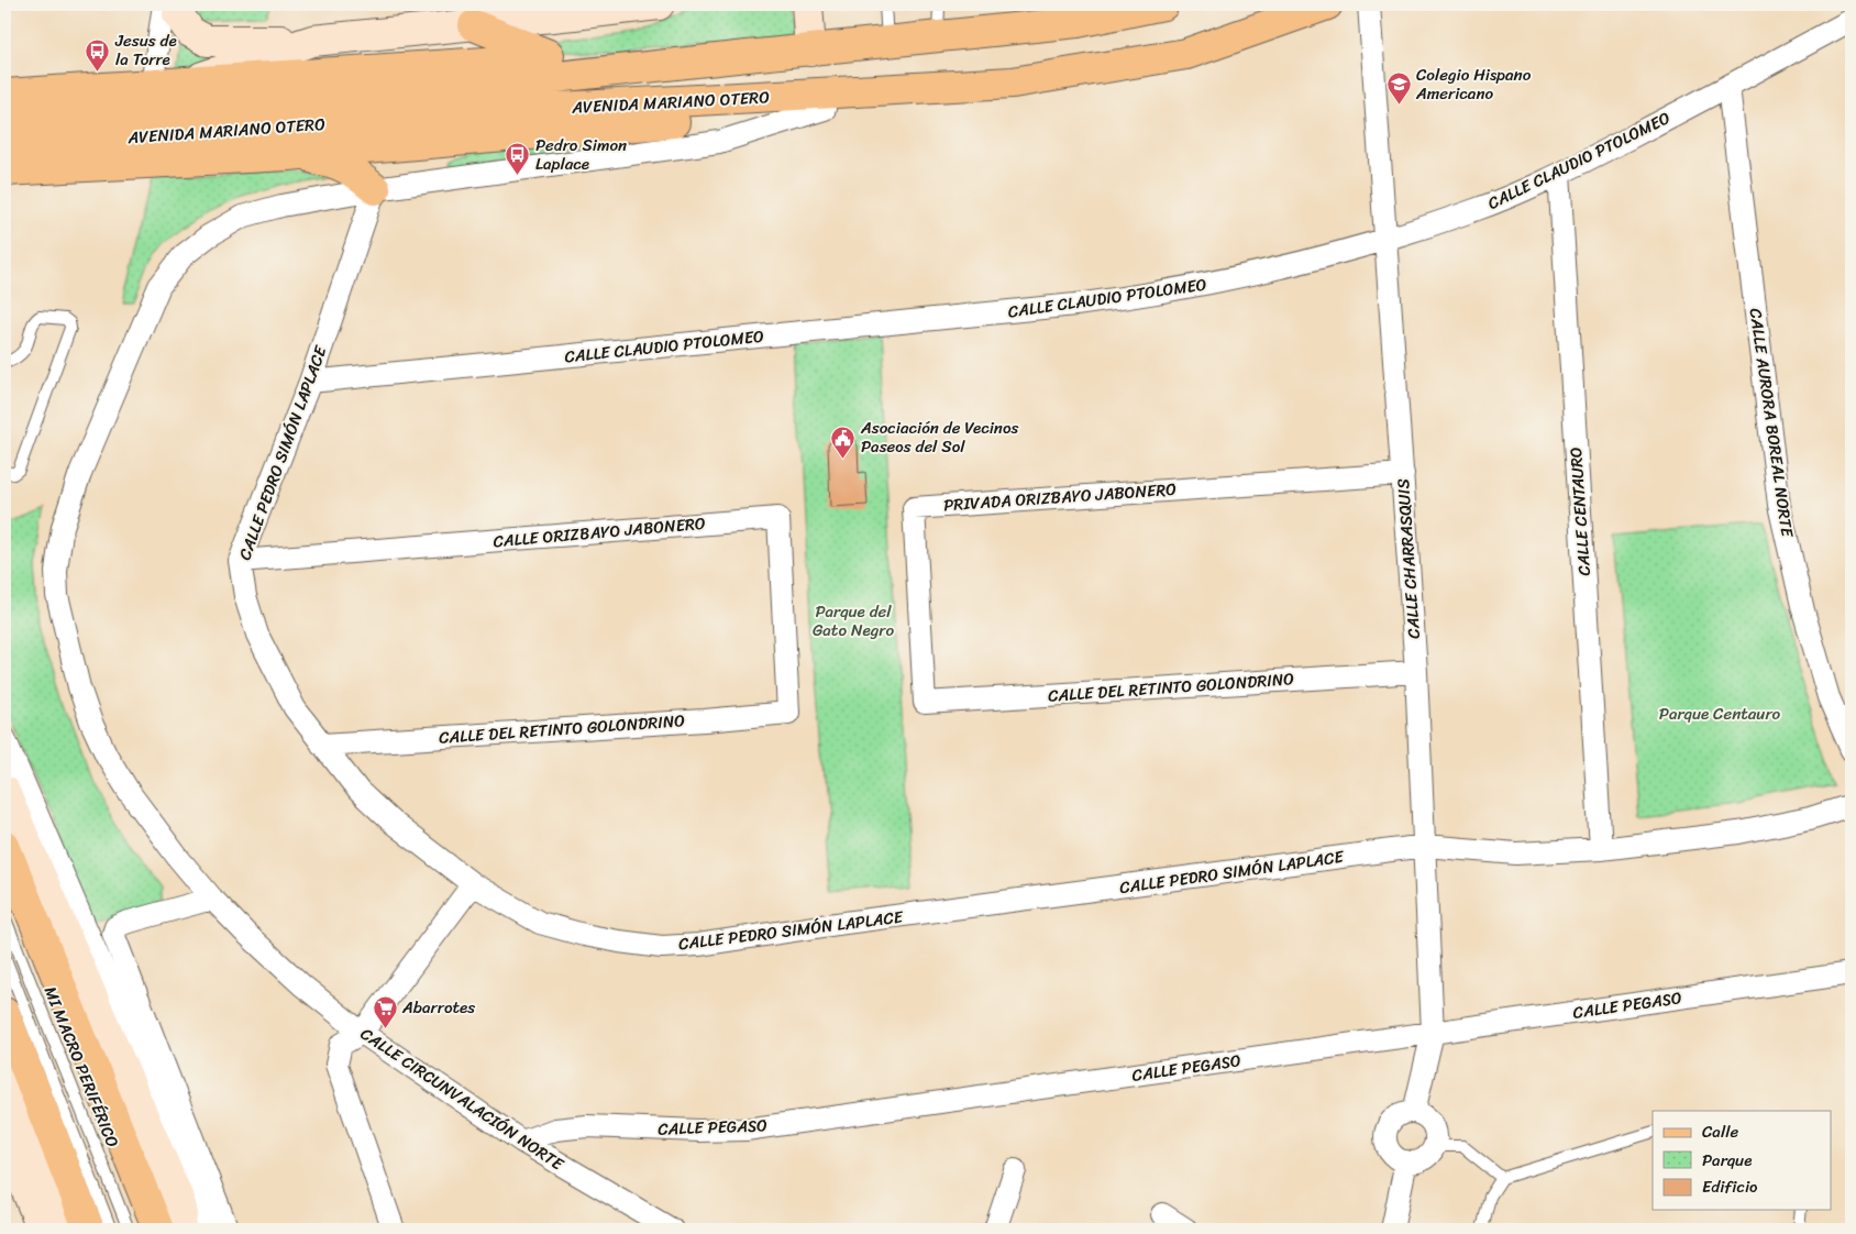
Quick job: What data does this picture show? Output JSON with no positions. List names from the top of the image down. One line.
{"streets":{"main road":["AVENIDA MARIANO OTERO"],"street":["CALLE CLAUDIO PTOLOMEO","CALLE AURORA BOREAL NORTE","CALLE PEDRO SIMÓN LAPLACE","PRIVADA ORIZBAYO JABONERO","CALLE CENTAURO","CALLE ORIZBAYO JABONERO","CALLE CHARRASQUIS","CALLE DEL RETINTO GOLONDRINO","CALLE PEGASO","CALLE CIRCUNVALACIÓN NORTE"],"lane":["MI MACRO PERIFÉRICO"]},"crossings":[["CALLE CLAUDIO PTOLOMEO","CALLE AURORA BOREAL NORTE"],["CALLE CLAUDIO PTOLOMEO","CALLE PEDRO SIMÓN LAPLACE"],["CALLE CLAUDIO PTOLOMEO","CALLE CENTAURO"],["CALLE CLAUDIO PTOLOMEO","CALLE CHARRASQUIS"],["CALLE PEDRO SIMÓN LAPLACE","CALLE CENTAURO"],["CALLE PEDRO SIMÓN LAPLACE","CALLE ORIZBAYO JABONERO"],["CALLE PEDRO SIMÓN LAPLACE","CALLE CHARRASQUIS"],["CALLE PEDRO SIMÓN LAPLACE","CALLE DEL RETINTO GOLONDRINO"],["CALLE PEDRO SIMÓN LAPLACE","CALLE CIRCUNVALACIÓN NORTE"],["PRIVADA ORIZBAYO JABONERO","CALLE CHARRASQUIS"],["PRIVADA ORIZBAYO JABONERO","CALLE DEL RETINTO GOLONDRINO"],["CALLE ORIZBAYO JABONERO","CALLE DEL RETINTO GOLONDRINO"],["CALLE CHARRASQUIS","CALLE DEL RETINTO GOLONDRINO"],["CALLE CHARRASQUIS","CALLE PEGASO"],["CALLE PEGASO","CALLE CIRCUNVALACIÓN NORTE"]],"parks":["Parque del Gato Negro","Parque Centauro"],"places":{"bus stop":["Jesus de la Torre","Pedro Simon Laplace"],"school or university":["Colegio Hispano Americano"],"public building":["Asociación de Vecinos Paseos del Sol"],"supermarket":["Abarrotes"]},"legend":["Calle","Parque","Edificio"]}
